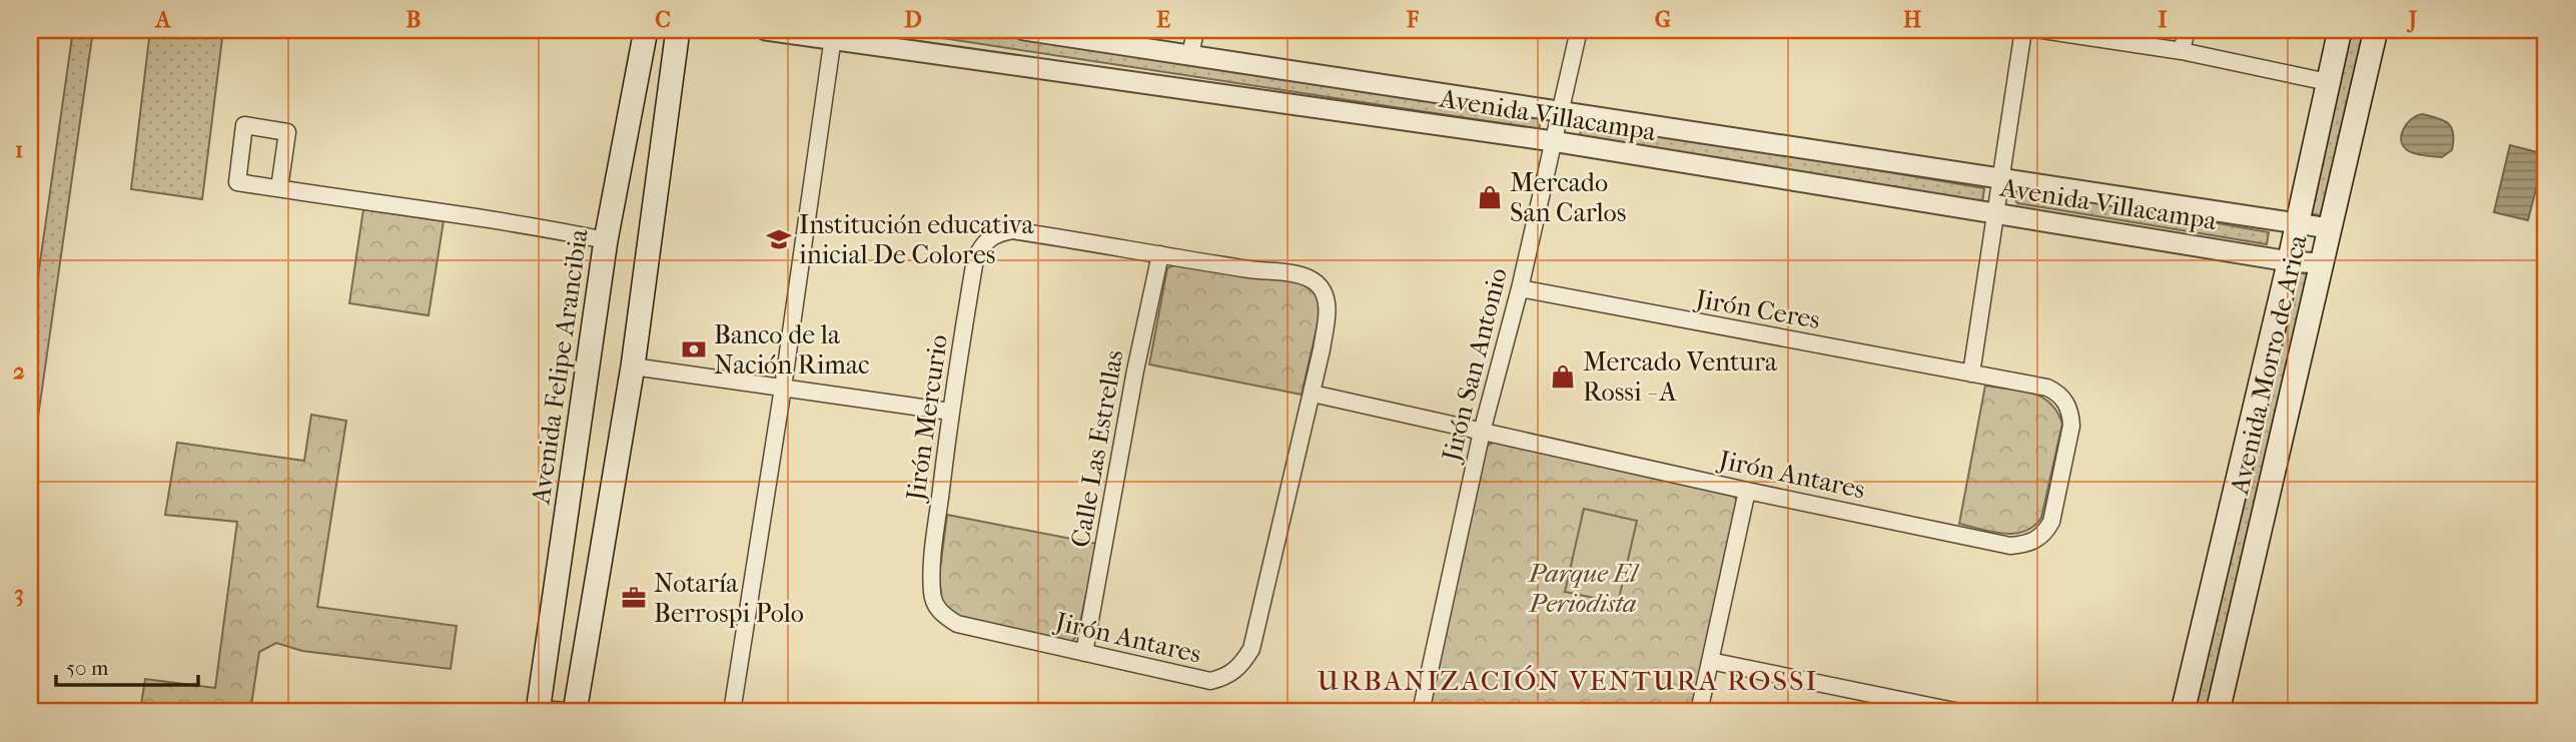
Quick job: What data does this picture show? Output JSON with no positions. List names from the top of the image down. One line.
{"streets":{"main road":["Avenida Morro de Arica","Avenida Felipe Arancibia"],"street":["Avenida Villacampa","Jirón Ceres","Jirón San Antonio","Jirón Mercurio","Calle Las Estrellas","Jirón Antares"]},"crossings":[["Avenida Villacampa","Jirón San Antonio"],["Avenida Villacampa","Avenida Morro de Arica"],["Jirón Ceres","Jirón San Antonio"],["Jirón Ceres","Jirón Antares"],["Jirón San Antonio","Jirón Antares"],["Jirón Mercurio","Jirón Antares"],["Calle Las Estrellas","Jirón Antares"]],"districts":["URBANIZACIÓN VENTURA ROSSI"],"parks":["Parque El Periodista"],"places":{"shop":["Mercado San Carlos","Mercado Ventura Rossi - A"],"school or university":["Institución educativa inicial De Colores"],"bank":["Banco de la Nación Rimac"],"office":["Notaría Berrospi Polo"]},"scale_bar":"50 m","grid":{"columns":["A","B","C","D","E","F","G","H","I","J"],"rows":["1","2","3"]}}
